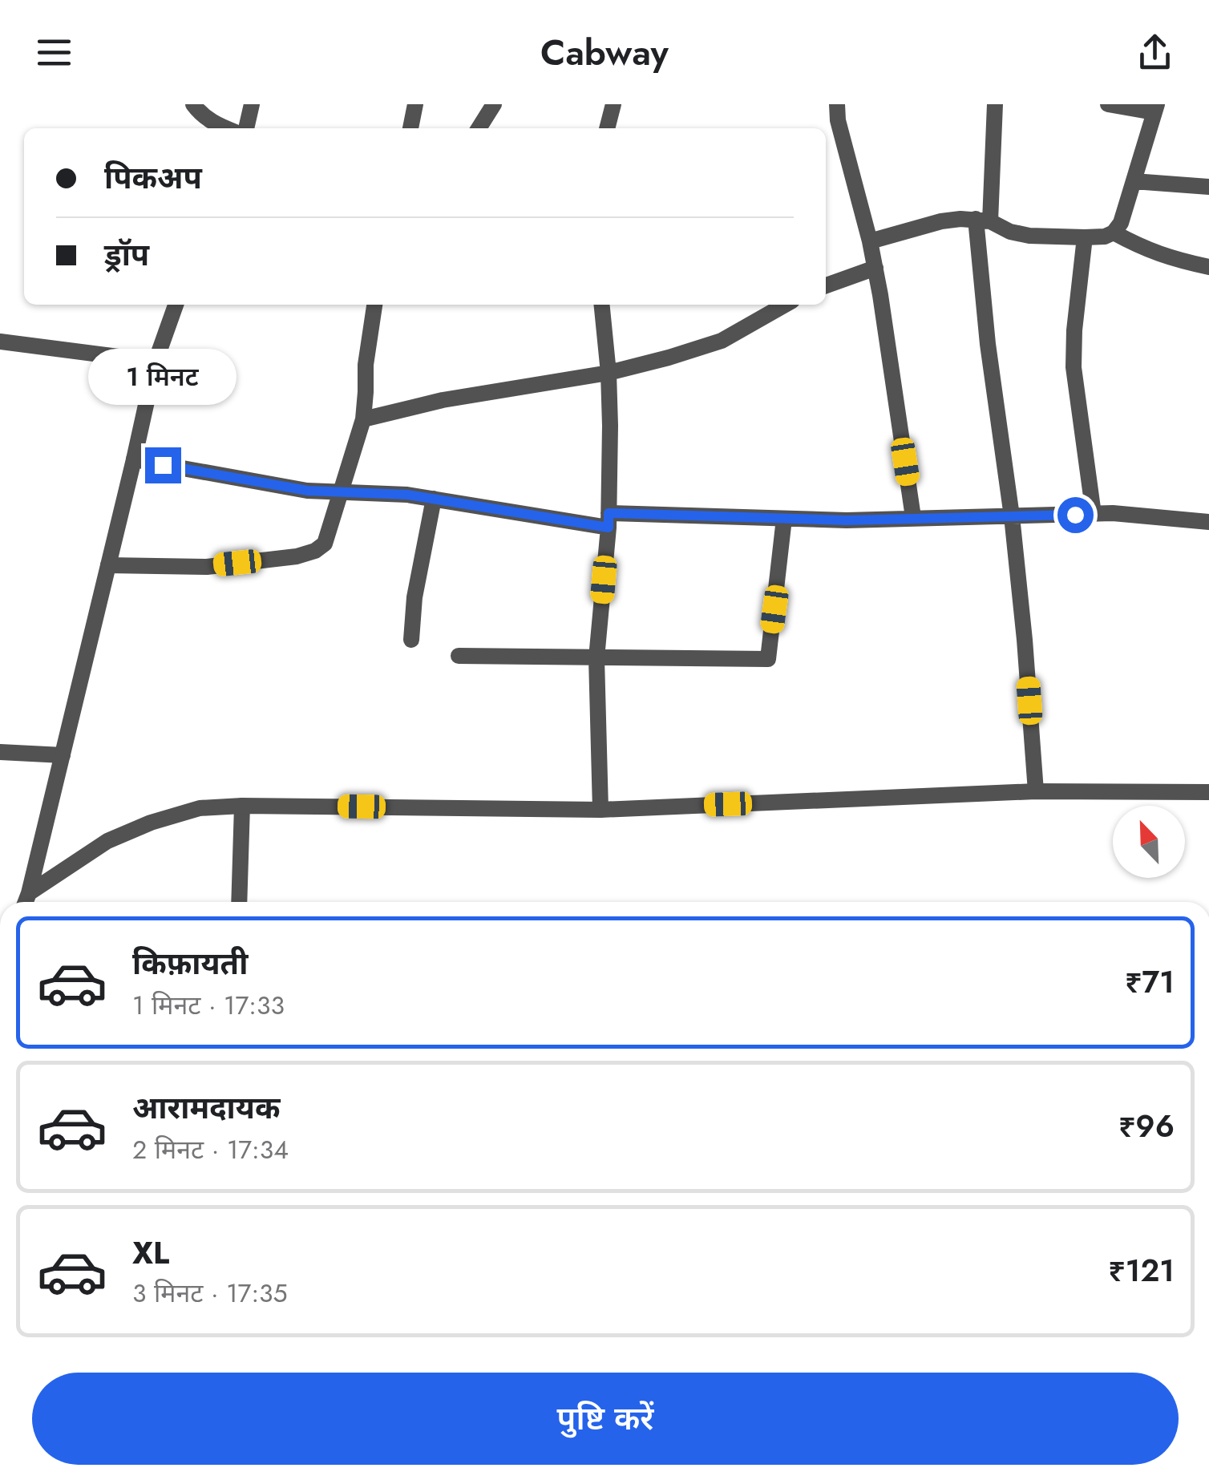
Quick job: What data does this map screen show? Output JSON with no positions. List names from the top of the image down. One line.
{"north":"top left","page":{"header":"Cabway","banner":["पिकअप","ड्रॉप"],"bubble":"1 मिनट","list":[{"name":"किफ़ायती","note":"1 मिनट · 17:33","value":"₹71"},{"name":"आरामदायक","note":"2 मिनट · 17:34","value":"₹96"},{"name":"XL","note":"3 मिनट · 17:35","value":"₹121"}],"buttons":"पुष्टि करें"}}
